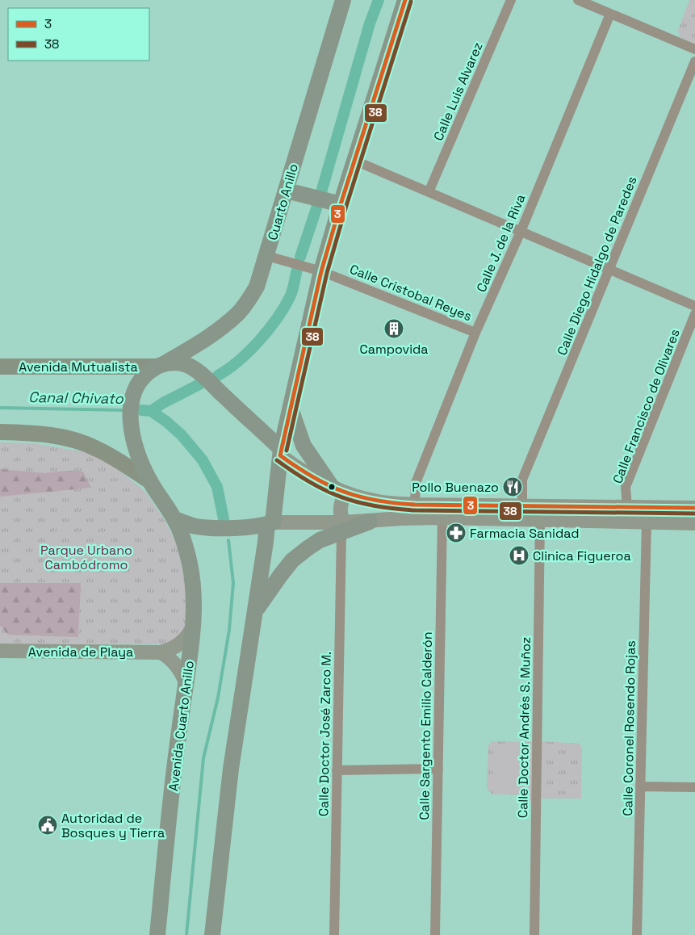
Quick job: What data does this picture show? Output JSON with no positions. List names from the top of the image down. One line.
{"streets":{"highway":["Cuarto Anillo","Avenida Cuarto Anillo"],"main road":["Avenida Mutualista","Avenida de Playa"],"street":["Calle Luis Alvarez","Calle J. de la Riva","Calle Diego Hidalgo de Paredes","Calle Cristobal Reyes","Calle Francisco de Olivares","Calle Sargento Emilio Calderón","Calle Doctor Andrés S. Muñoz","Calle Coronel Rosendo Rojas","Calle Doctor José Zarco M."]},"crossings":[["Cuarto Anillo","Calle Cristobal Reyes"],["Cuarto Anillo","Avenida Mutualista"],["Cuarto Anillo","Avenida Cuarto Anillo"],["Calle J. de la Riva","Calle Cristobal Reyes"],["Avenida de Playa","Avenida Cuarto Anillo"]],"water":["Canal Chivato"],"parks":["Parque Urbano Cambódromo"],"places":{"building":["Campovida"],"restaurant":["Pollo Buenazo"],"pharmacy":["Farmacia Sanidad"],"hospital":["Clinica Figueroa"],"public building":["Autoridad de Bosques y Tierra"]},"lines":["transit line 3","transit line 38"],"legend":["3","38"]}
